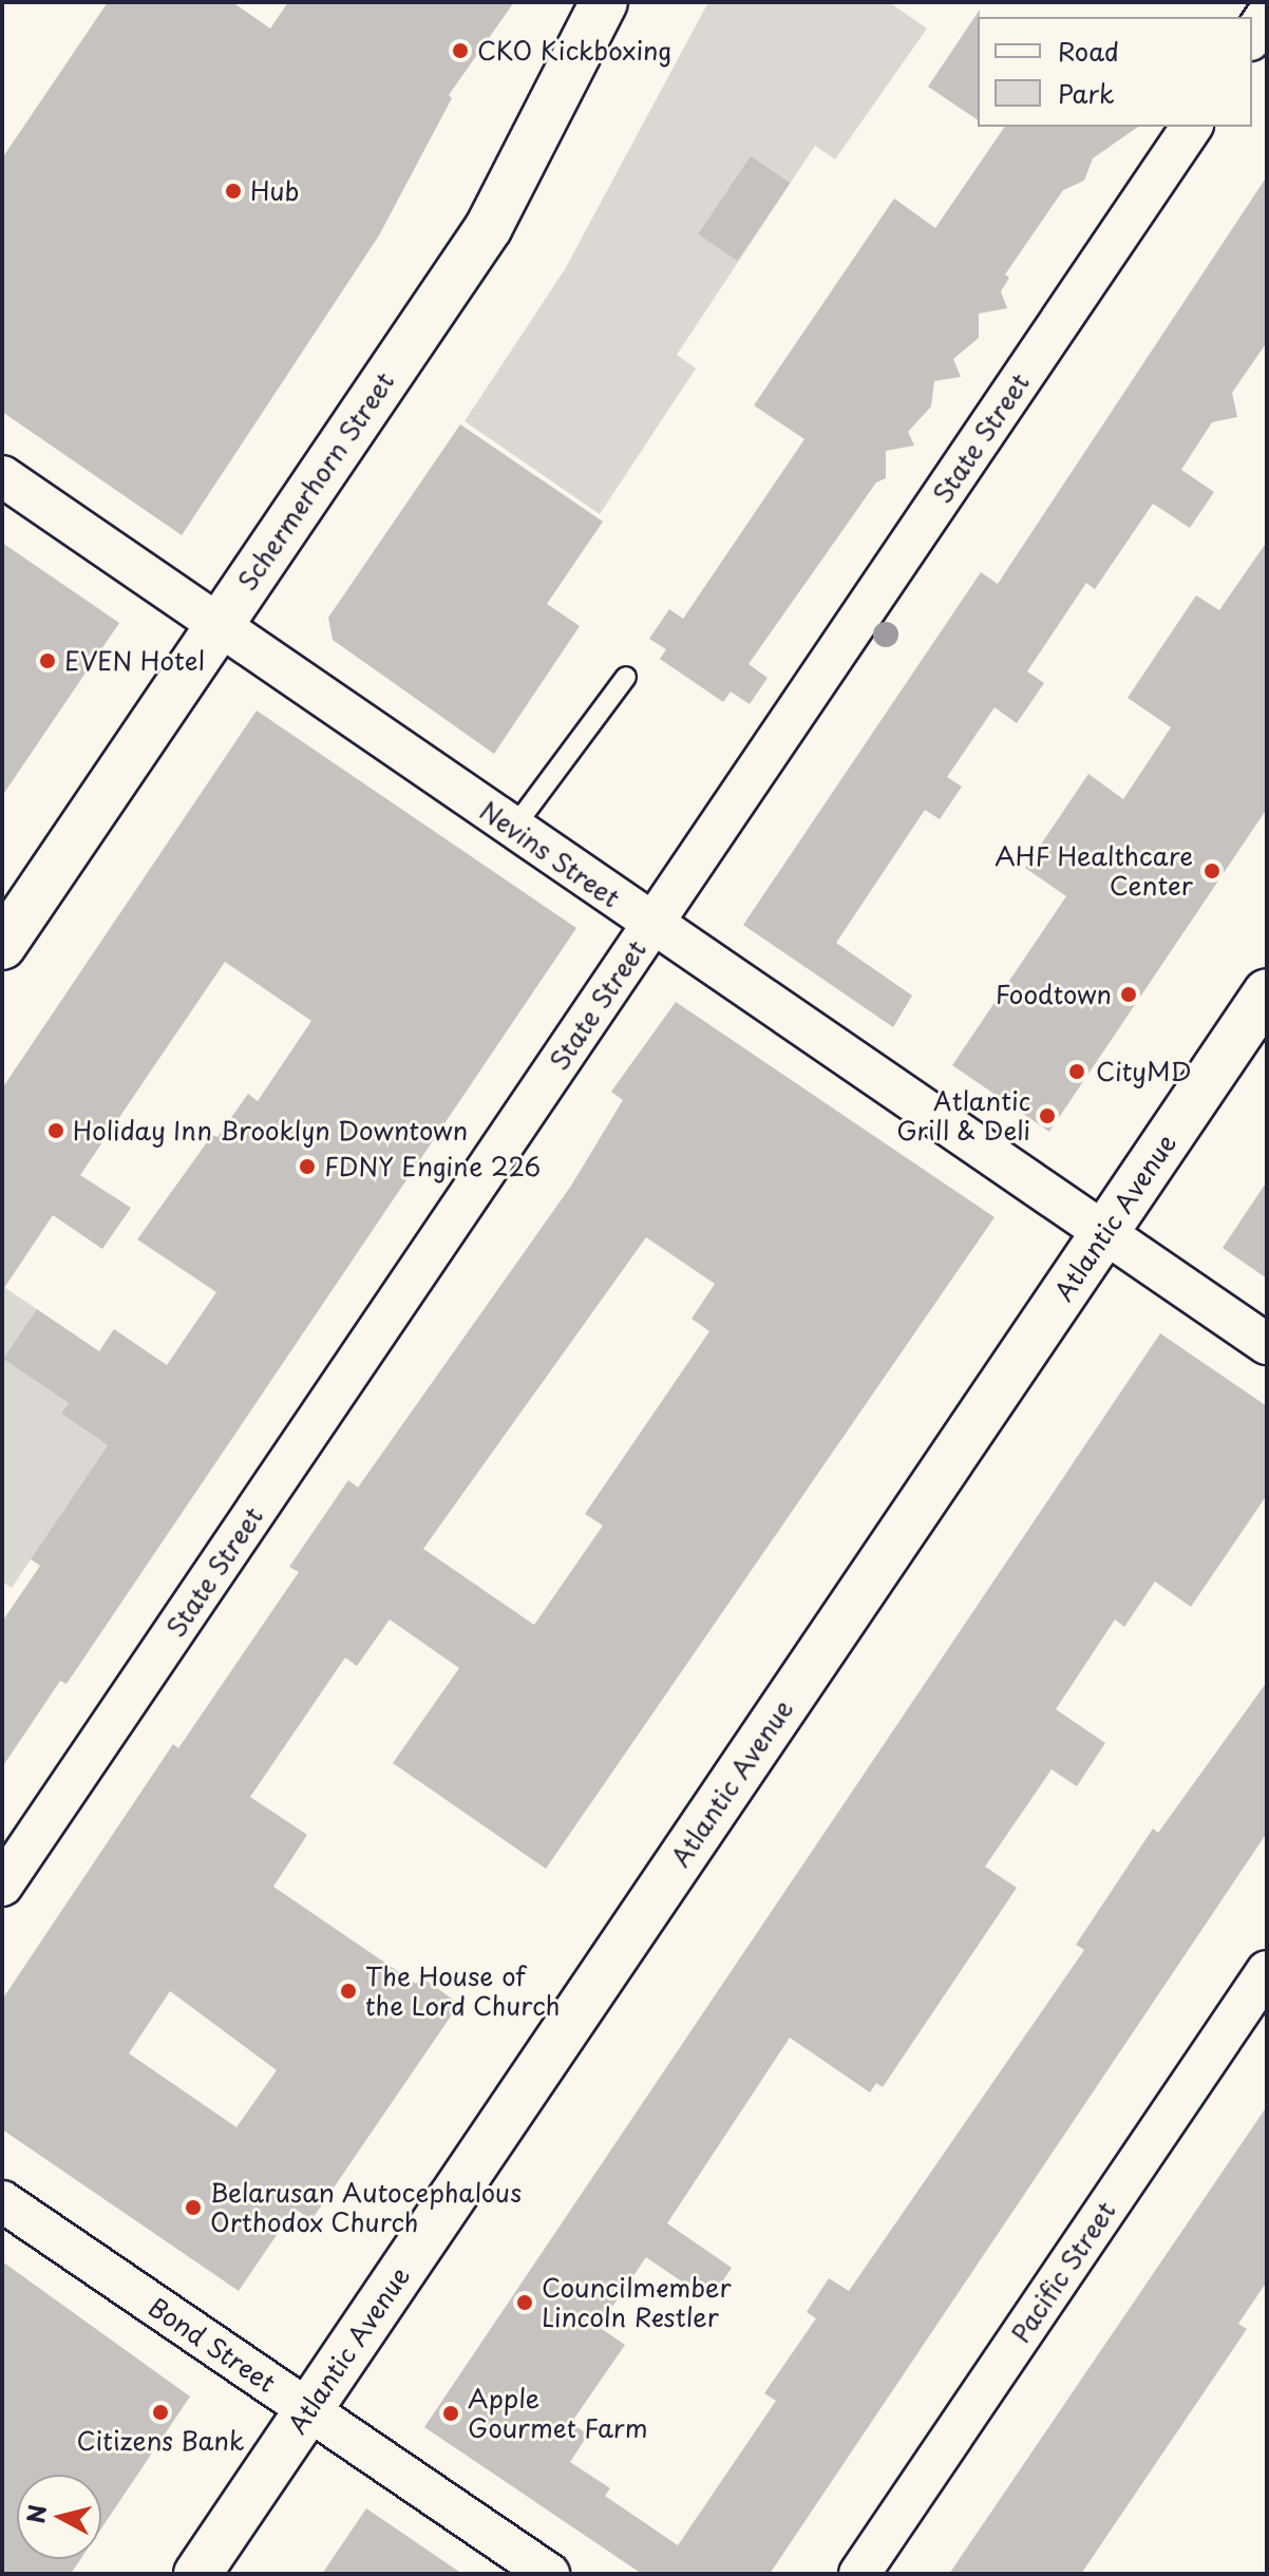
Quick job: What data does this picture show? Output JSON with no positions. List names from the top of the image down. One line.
{"streets":{"main road":["Schermerhorn Street","Atlantic Avenue"],"street":["State Street","Nevins Street","Pacific Street","Bond Street"]},"crossings":[["State Street","Nevins Street"],["Schermerhorn Street","Nevins Street"],["Nevins Street","Atlantic Avenue"],["Atlantic Avenue","Bond Street"]],"places":["CKO Kickboxing","Hub","EVEN Hotel","AHF Healthcare Center","Foodtown","CityMD","Atlantic Grill & Deli","Holiday Inn Brooklyn Downtown","FDNY Engine 226","The House of the Lord Church","Belarusan Autocephalous Orthodox Church","Councilmember Lincoln Restler","Citizens Bank","Apple Gourmet Farm"],"legend":["Road","Park"],"north":"left"}
